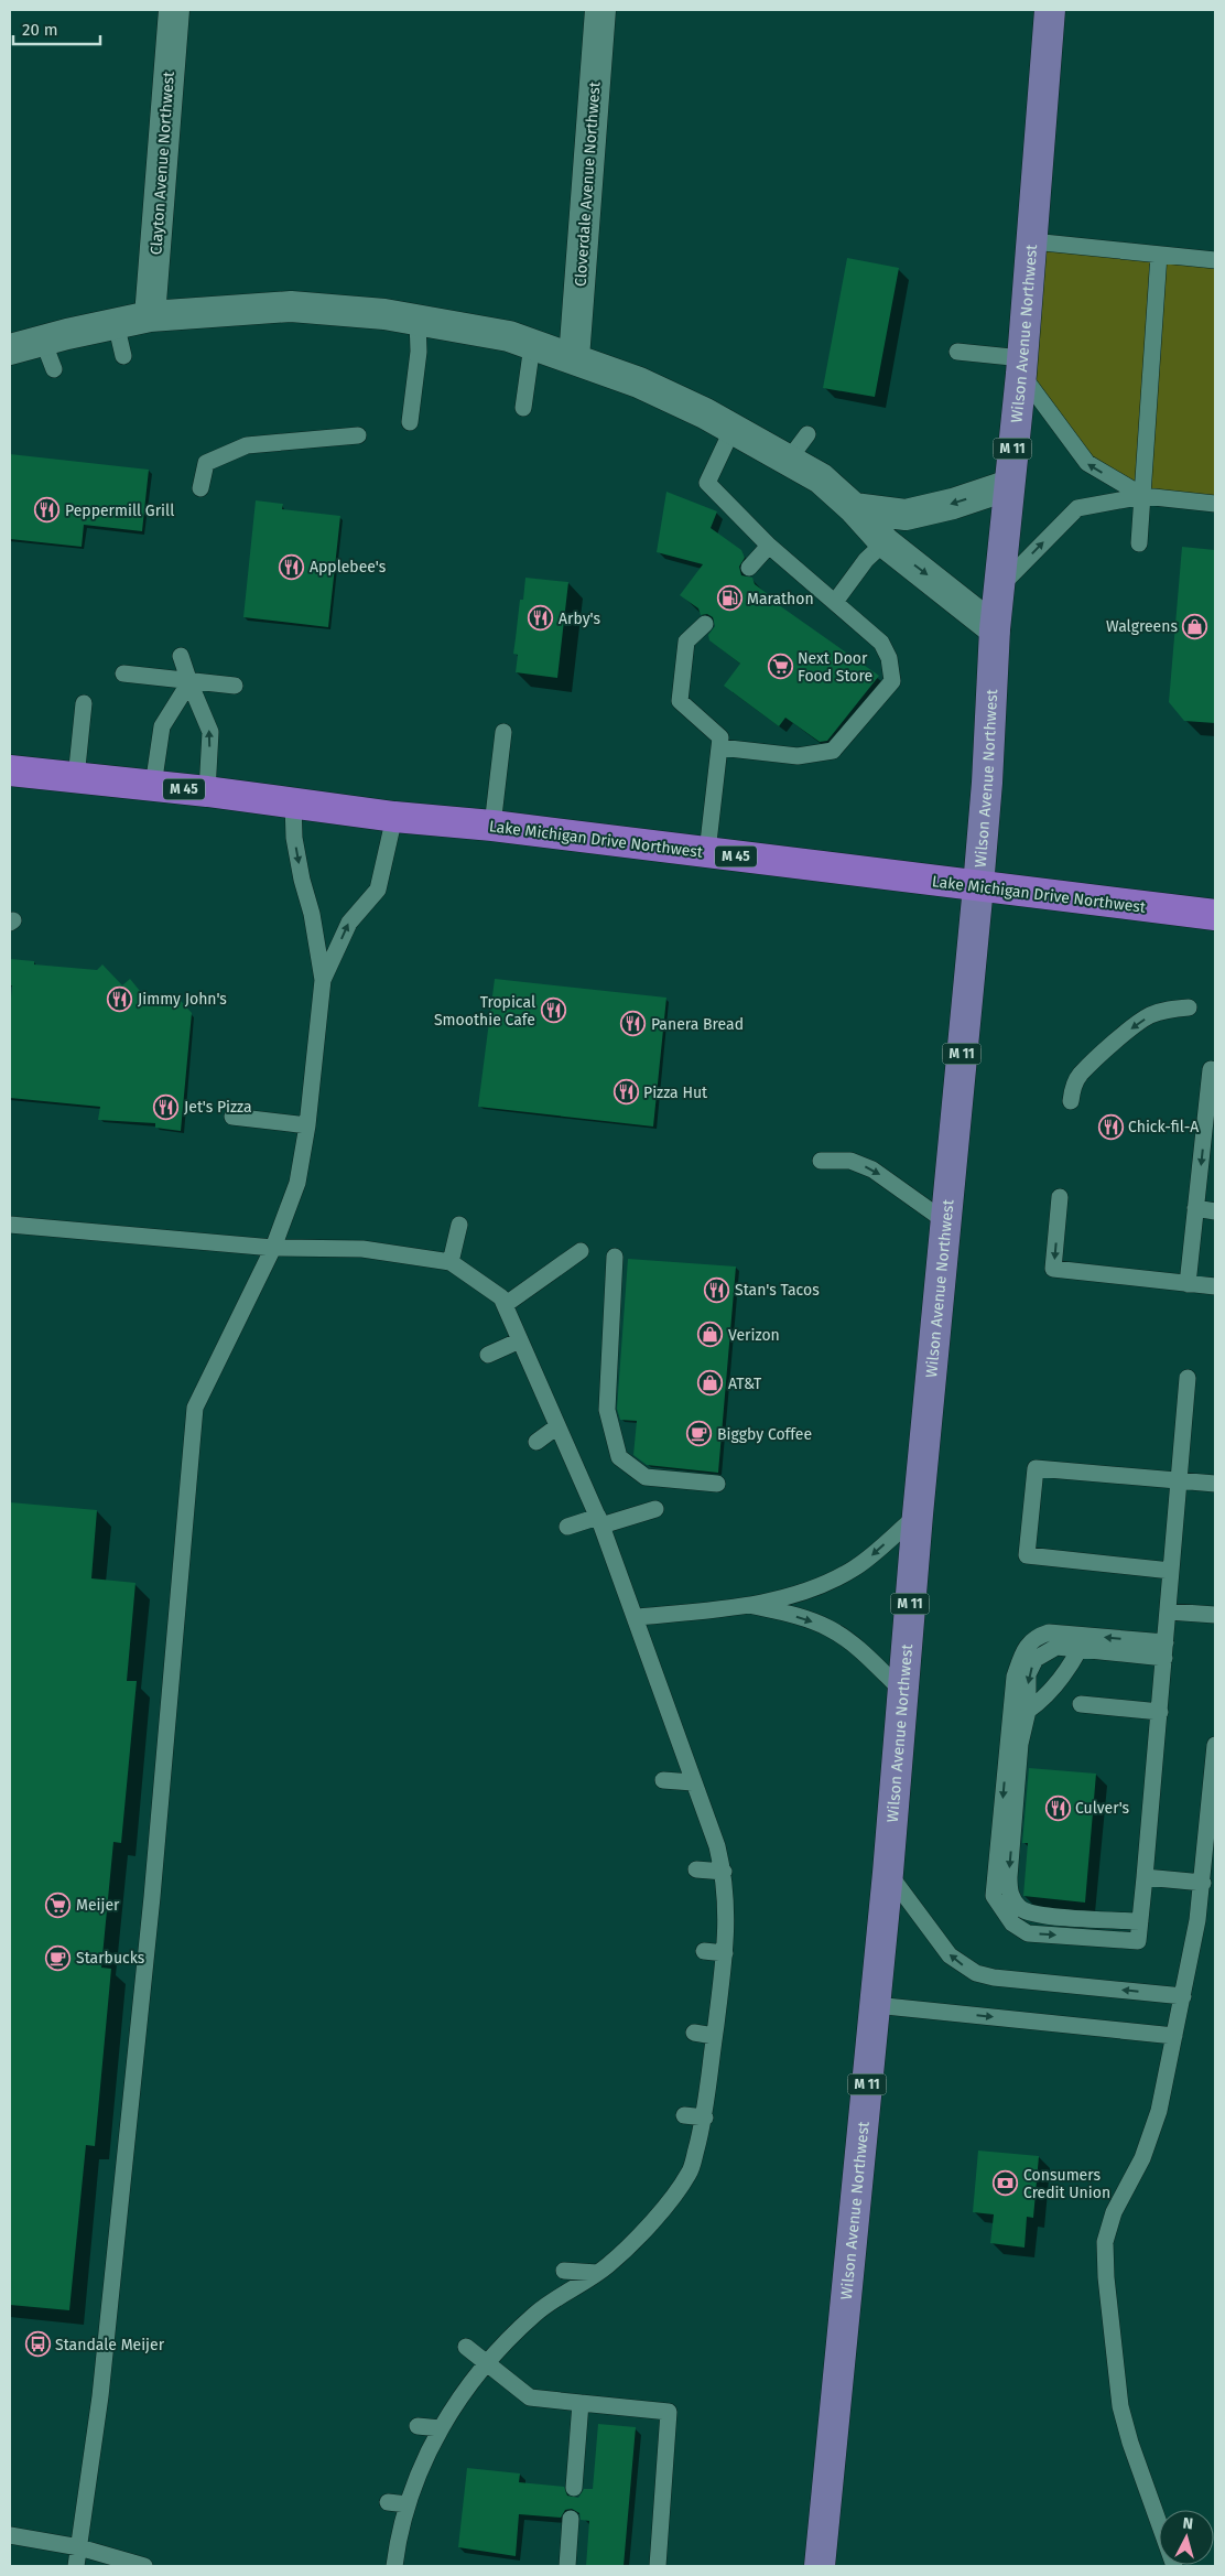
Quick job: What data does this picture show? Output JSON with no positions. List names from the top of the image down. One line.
{"streets":{"highway":["M 45","Lake Michigan Drive Northwest"],"main road":["Wilson Avenue Northwest","M 11"],"street":["Clayton Avenue Northwest","Cloverdale Avenue Northwest"]},"crossings":[["Wilson Avenue Northwest","Lake Michigan Drive Northwest"]],"places":{"restaurant":["Peppermill Grill","Applebee's","Arby's","Jimmy John's","Tropical Smoothie Cafe","Panera Bread","Pizza Hut","Jet's Pizza","Chick-fil-A","Stan's Tacos","Culver's"],"fuel station":["Marathon"],"shop":["Walgreens","Verizon","AT&T"],"supermarket":["Next Door Food Store","Meijer"],"cafe":["Biggby Coffee","Starbucks"],"bank":["Consumers Credit Union"],"bus stop":["Standale Meijer"]},"scale_bar":"20 m","north":"top"}
